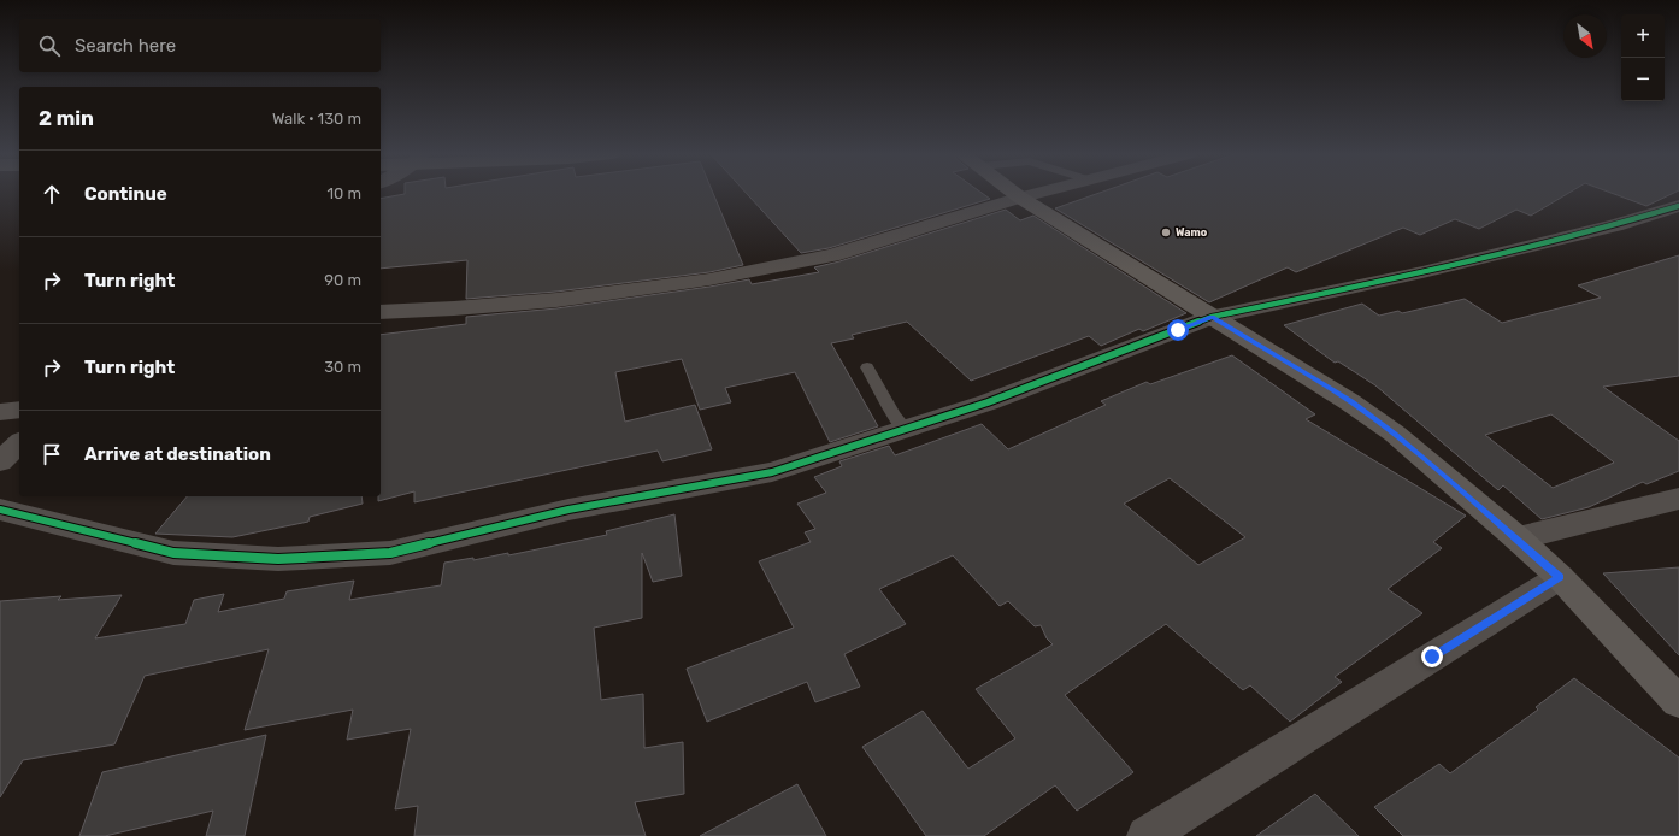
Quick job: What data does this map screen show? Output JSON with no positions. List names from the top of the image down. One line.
{"places":["Wamo"],"north":"bottom right","page":{"map_buttons":["+","−"],"search":"Search here","heading":["2 min","Walk · 130 m"],"list":[["Continue","10 m"],["Turn right","90 m"],["Turn right","30 m"],"Arrive at destination"]}}
